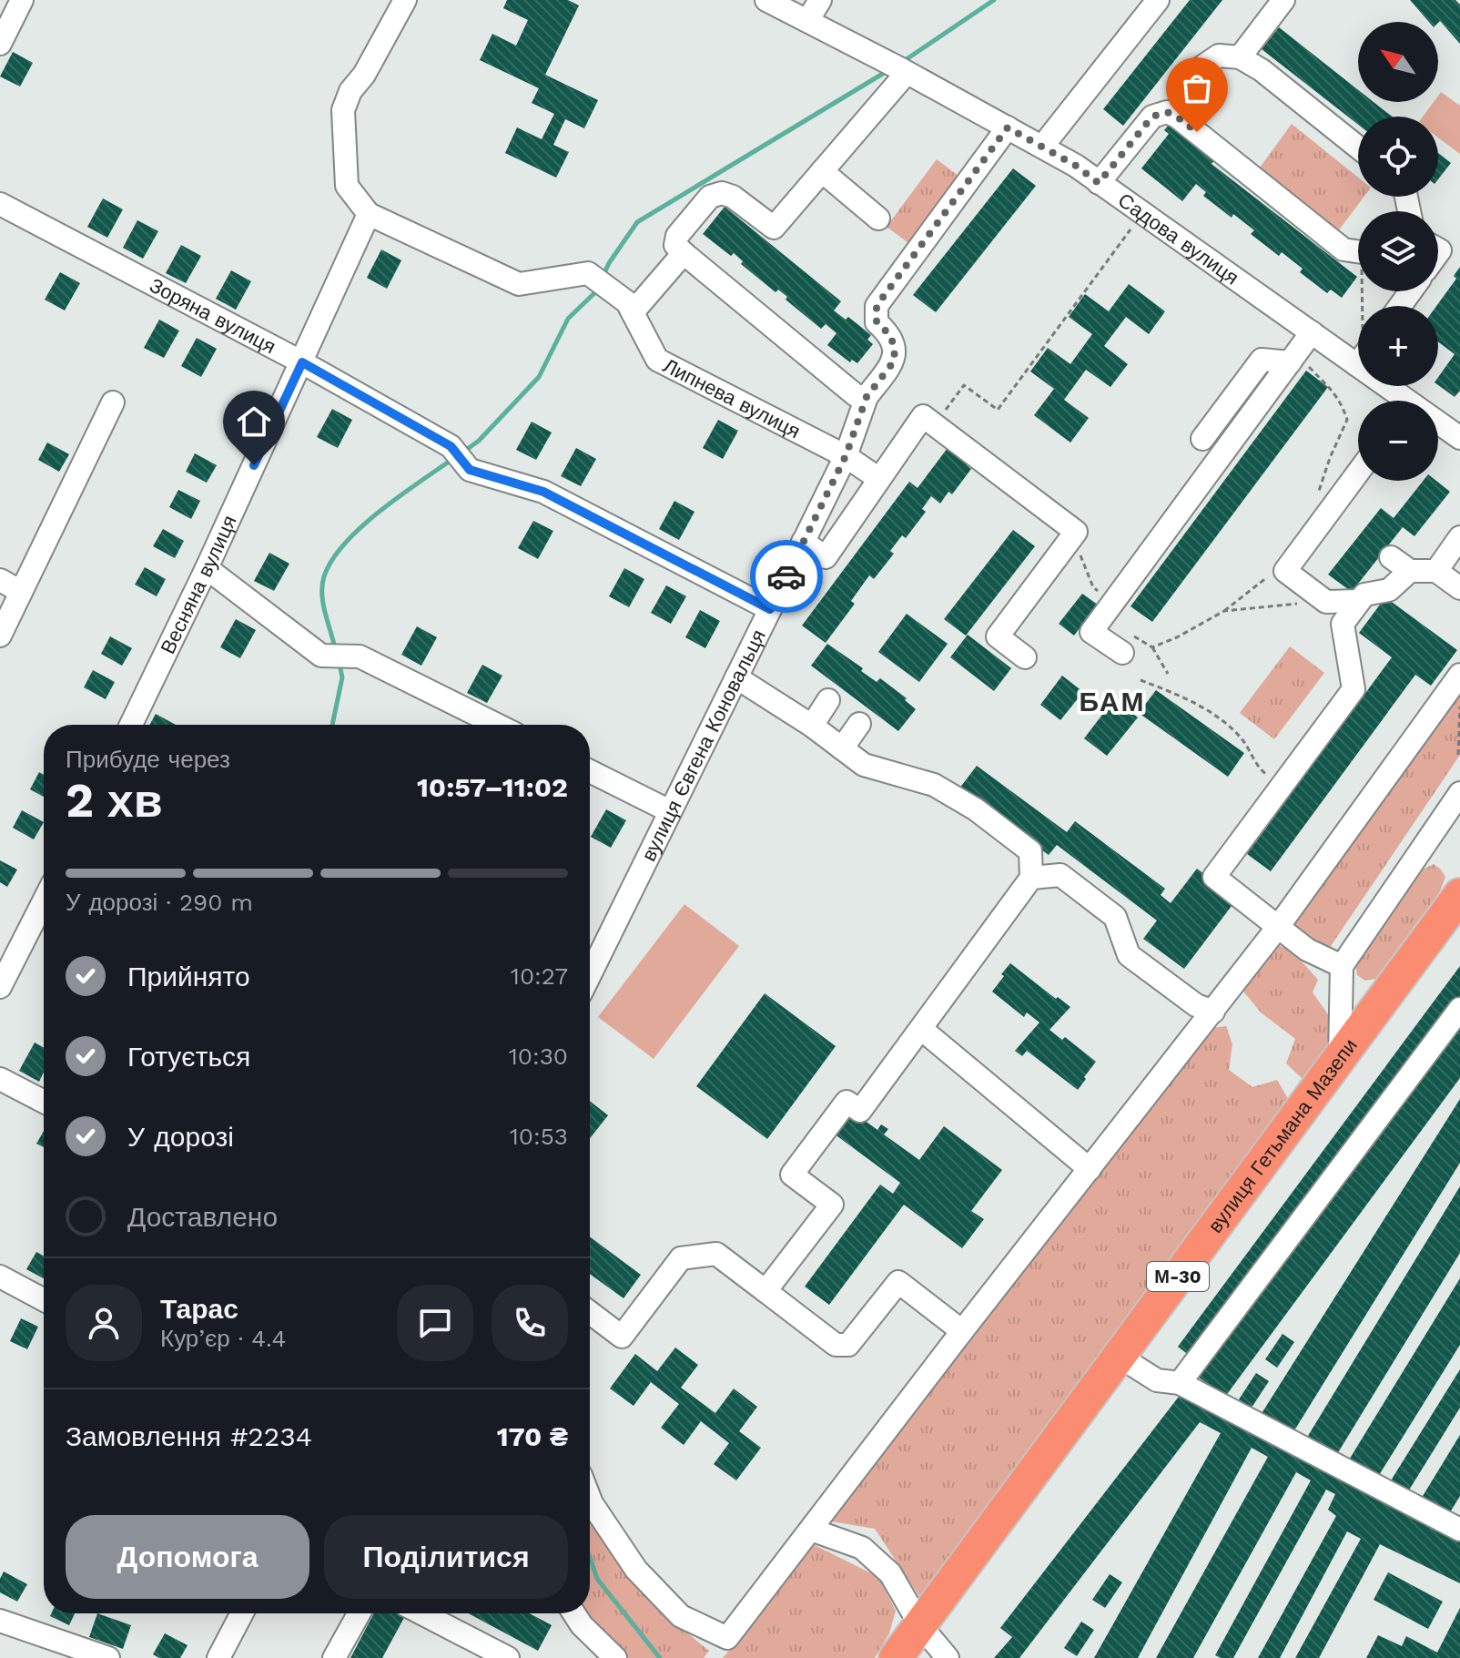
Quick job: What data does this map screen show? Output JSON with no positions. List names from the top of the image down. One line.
{"streets":{"highway":["вулиця Гетьмана Мазепи","М-30"],"street":["Садова вулиця","Зоряна вулиця","Липнева вулиця","Весняна вулиця","вулиця Євгена Коновальця"]},"crossings":[["Садова вулиця","вулиця Євгена Коновальця"],["Зоряна вулиця","Весняна вулиця"],["Зоряна вулиця","вулиця Євгена Коновальця"],["Липнева вулиця","Весняна вулиця"],["Липнева вулиця","вулиця Євгена Коновальця"]],"districts":["БАМ"],"north":"top left","page":{"map_buttons":["+","−"],"heading":["2 хв","Прибуде через","10:57–11:02"],"panel":["Тарас","Кур’єр · 4.4","Замовлення #2234","170 ₴"],"bar":"У дорозі · 290 m","list":[["Прийнято","10:27"],["Готується","10:30"],["У дорозі","10:53"],"Доставлено"],"buttons":["Допомога","Поділитися"]}}
